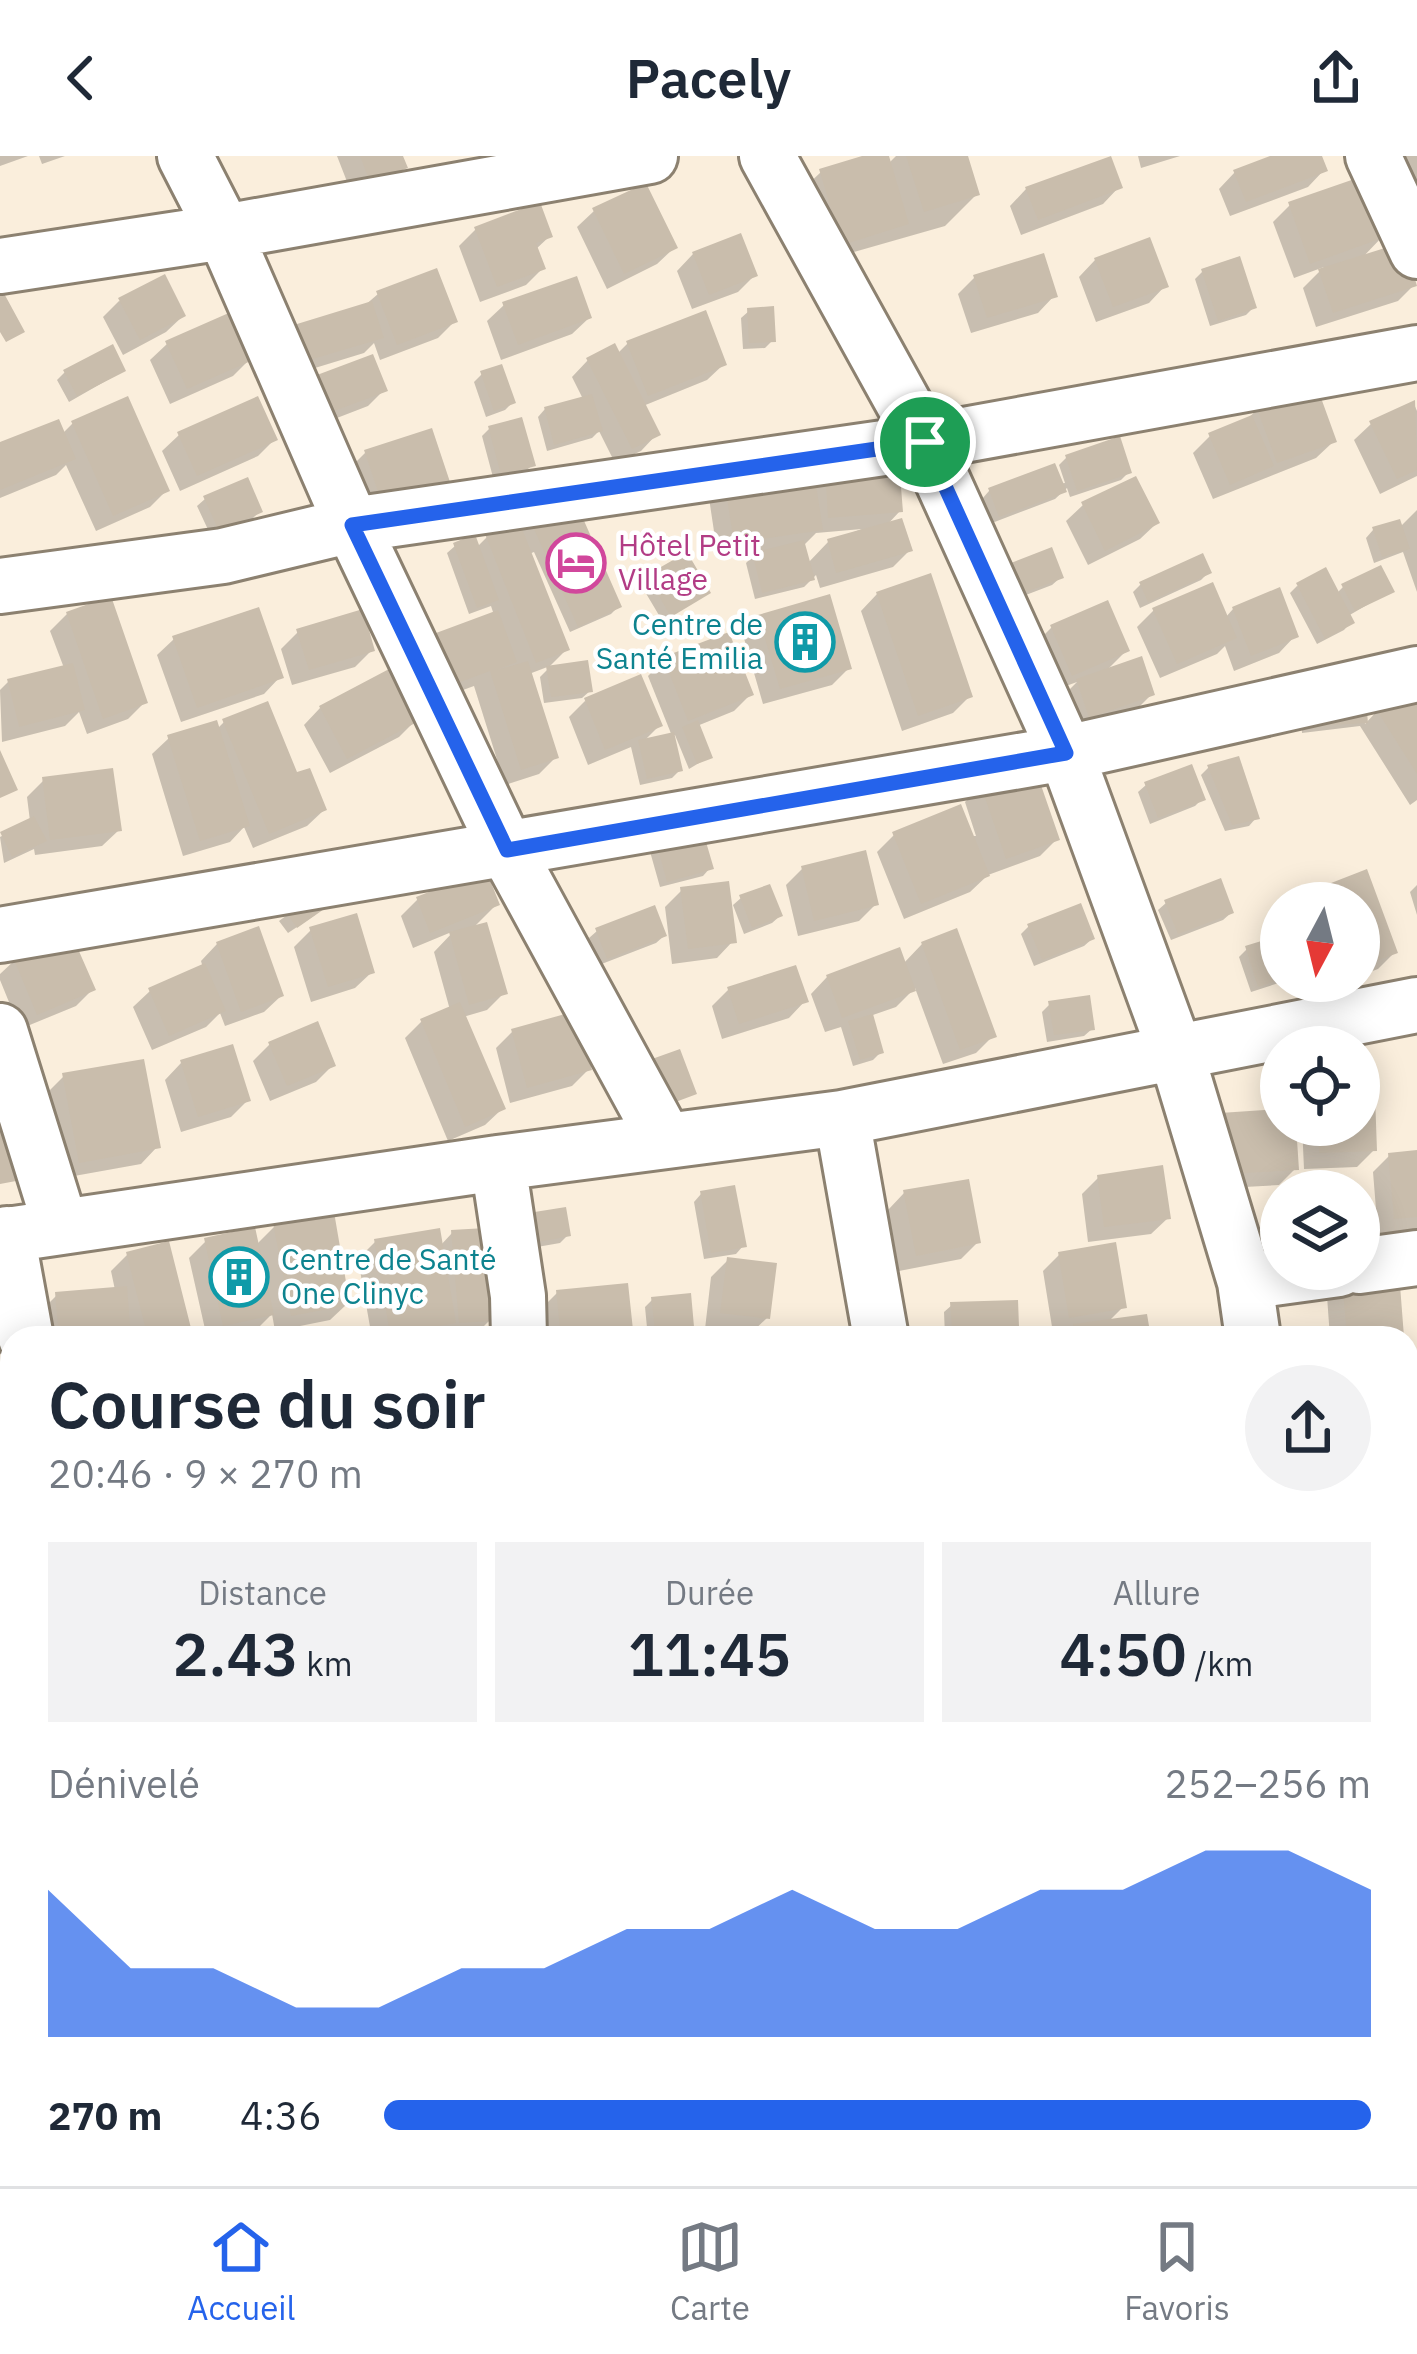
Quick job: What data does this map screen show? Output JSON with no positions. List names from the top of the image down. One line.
{"places":{"hotel":["Hôtel Petit Village"],"building":["Centre de Santé Emilia","Centre de Santé One Clinyc"]},"north":"bottom","page":{"header":"Pacely","heading":["Course du soir","20:46 · 9 × 270 m"],"stats":[["Distance","2.43 km"],["Durée","11:45"],["Allure","4:50 /km"]],"chart":["Dénivelé","252–256 m"],"list":[{"name":"270 m","note":"4:36"}],"tabs":["Accueil","Carte","Favoris"]}}
